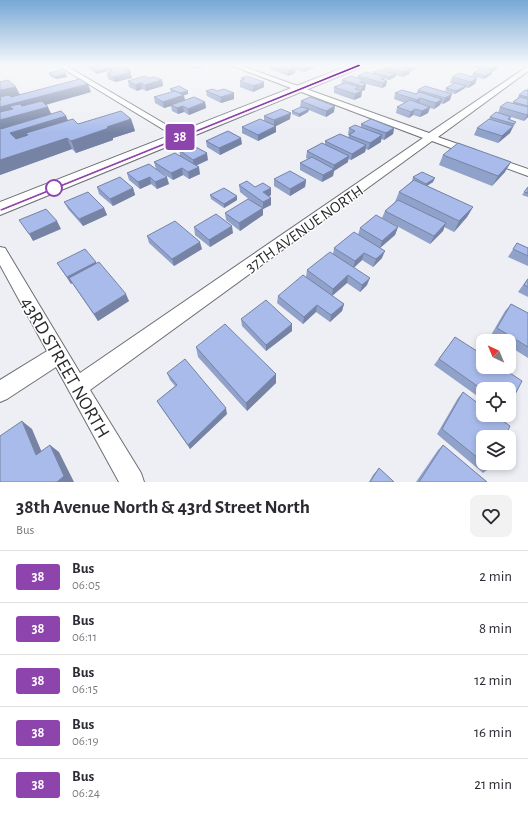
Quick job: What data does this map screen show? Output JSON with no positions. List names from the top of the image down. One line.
{"streets":{"street":["37TH AVENUE NORTH","43RD STREET NORTH"]},"crossings":[["37TH AVENUE NORTH","43RD STREET NORTH"]],"lines":["bus line 38"],"north":"top left","page":{"on_map":"38","heading":["38th Avenue North & 43rd Street North","Bus"],"list":[{"mark":"38","name":"Bus","note":"06:05","value":"2 min"},{"mark":"38","name":"Bus","note":"06:11","value":"8 min"},{"mark":"38","name":"Bus","note":"06:15","value":"12 min"},{"mark":"38","name":"Bus","note":"06:19","value":"16 min"},{"mark":"38","name":"Bus","note":"06:24","value":"21 min"}]}}
